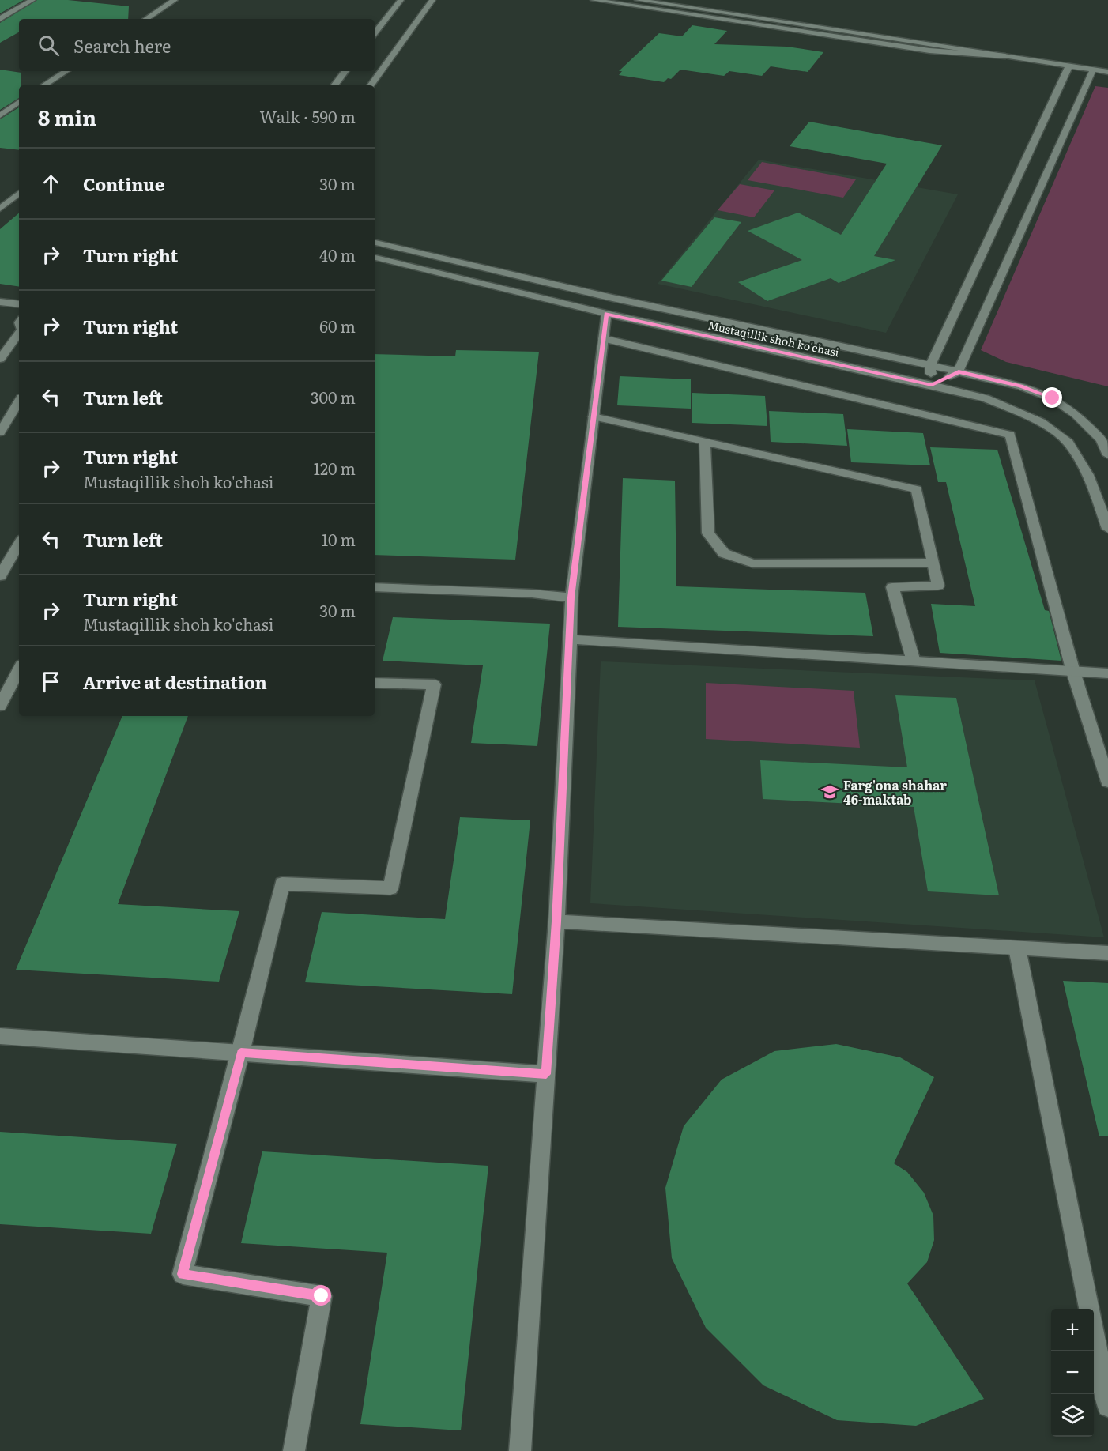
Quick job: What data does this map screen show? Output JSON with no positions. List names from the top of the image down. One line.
{"streets":{"street":["Mustaqillik shoh ko'chasi"]},"places":{"school or university":["Farg'ona shahar 46-maktab"]},"page":{"search":"Search here","heading":["8 min","Walk · 590 m"],"list":[["Continue","30 m"],["Turn right","40 m"],["Turn right","60 m"],["Turn left","300 m"],["Turn right","Mustaqillik shoh ko'chasi","120 m"],["Turn left","10 m"],["Turn right","Mustaqillik shoh ko'chasi","30 m"],"Arrive at destination"],"map_buttons":["+","−"]}}
